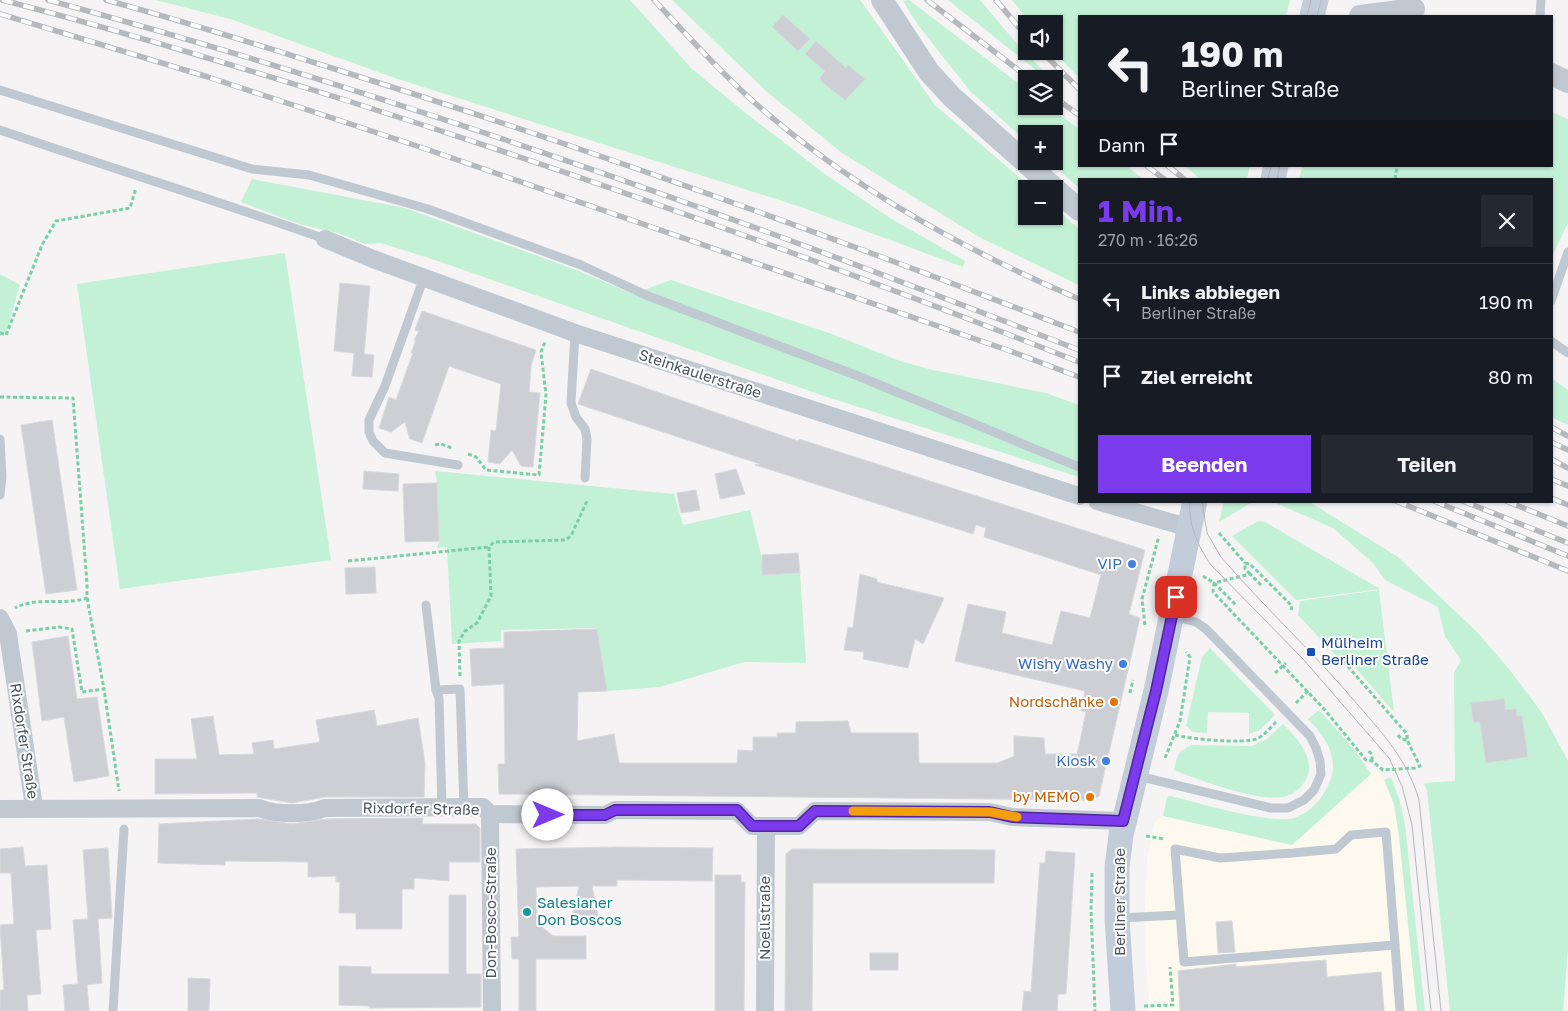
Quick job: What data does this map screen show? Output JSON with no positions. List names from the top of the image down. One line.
{"streets":{"main road":["Berliner Straße"],"street":["Steinkaulerstraße","Rixdorfer Straße","Don-Bosco-Straße","Noellstraße"]},"crossings":[["Rixdorfer Straße","Berliner Straße"],["Rixdorfer Straße","Don-Bosco-Straße"],["Rixdorfer Straße","Noellstraße"]],"places":{"other":["VIP","Wishy Washy","Nordschänke","Kiosk","by MEMO","Salesianer Don Boscos"],"transit":["Mülheim Berliner Straße"]},"page":{"map_buttons":["+","−"],"turn":["190 m","Berliner Straße"],"then":"Dann","heading":["1 Min.","270 m · 16:26"],"list":[{"name":"Links abbiegen","note":"Berliner Straße","value":"190 m"},{"name":"Ziel erreicht","value":"80 m"}],"buttons":["Beenden","Teilen"]}}
